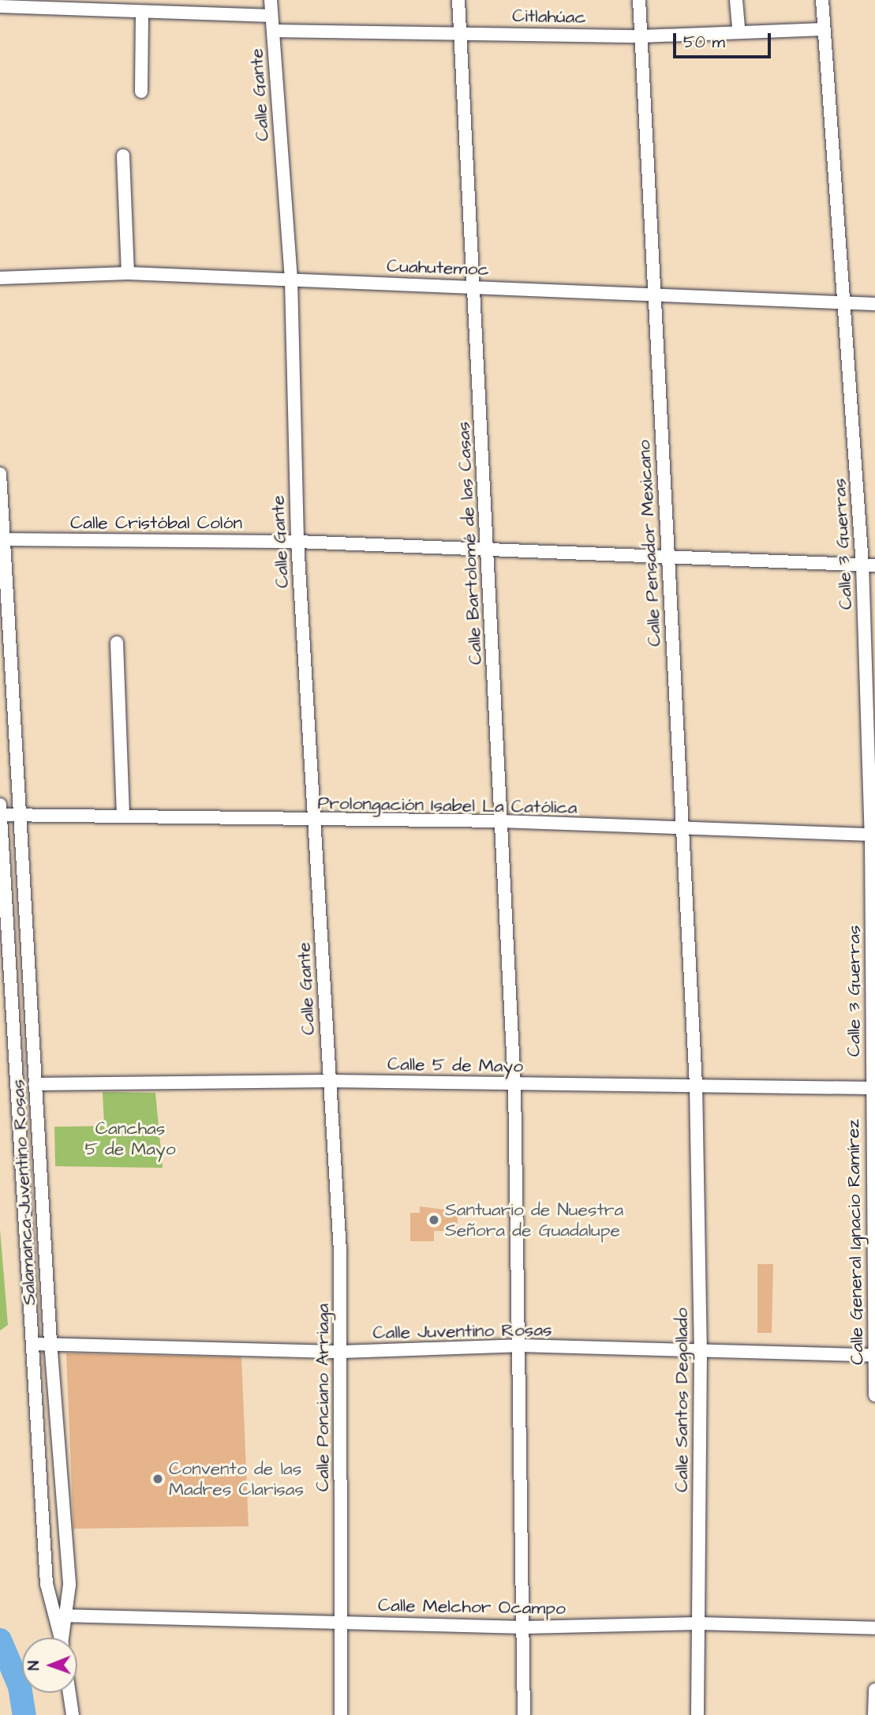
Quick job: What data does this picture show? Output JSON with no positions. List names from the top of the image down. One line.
{"streets":{"street":["Citlahúac","Calle Gante","Cuahutemoc","Calle Cristóbal Colón","Calle Bartolomé de las Casas","Calle Pensador Mexicano","Calle 3 Guerras","Prolongación Isabel La Católica","Calle 5 de Mayo","Salamanca-Juventino Rosas","Calle General Ignacio Ramírez","Calle Juventino Rosas","Calle Ponciano Arriaga","Calle Santos Degollado","Calle Melchor Ocampo"]},"crossings":[["Citlahúac","Calle Gante"],["Citlahúac","Calle Bartolomé de las Casas"],["Citlahúac","Calle Pensador Mexicano"],["Citlahúac","Calle 3 Guerras"],["Calle Gante","Cuahutemoc"],["Calle Gante","Calle Cristóbal Colón"],["Calle Gante","Prolongación Isabel La Católica"],["Calle Gante","Calle 5 de Mayo"],["Calle Gante","Calle Ponciano Arriaga"],["Cuahutemoc","Calle Bartolomé de las Casas"],["Cuahutemoc","Calle Pensador Mexicano"],["Cuahutemoc","Calle 3 Guerras"],["Calle Cristóbal Colón","Calle Bartolomé de las Casas"],["Calle Cristóbal Colón","Calle Pensador Mexicano"],["Calle Cristóbal Colón","Calle 3 Guerras"],["Calle Cristóbal Colón","Salamanca-Juventino Rosas"],["Calle Bartolomé de las Casas","Prolongación Isabel La Católica"],["Calle Bartolomé de las Casas","Calle 5 de Mayo"],["Calle Bartolomé de las Casas","Calle Juventino Rosas"],["Calle Bartolomé de las Casas","Calle Melchor Ocampo"],["Calle Pensador Mexicano","Prolongación Isabel La Católica"],["Calle Pensador Mexicano","Calle 5 de Mayo"],["Calle Pensador Mexicano","Calle Santos Degollado"],["Calle 3 Guerras","Prolongación Isabel La Católica"],["Calle 3 Guerras","Calle 5 de Mayo"],["Calle 3 Guerras","Calle General Ignacio Ramírez"],["Prolongación Isabel La Católica","Salamanca-Juventino Rosas"],["Calle 5 de Mayo","Salamanca-Juventino Rosas"],["Calle 5 de Mayo","Calle General Ignacio Ramírez"],["Calle 5 de Mayo","Calle Ponciano Arriaga"],["Calle 5 de Mayo","Calle Santos Degollado"],["Salamanca-Juventino Rosas","Calle Juventino Rosas"],["Salamanca-Juventino Rosas","Calle Melchor Ocampo"],["Calle General Ignacio Ramírez","Calle Juventino Rosas"],["Calle Juventino Rosas","Calle Ponciano Arriaga"],["Calle Juventino Rosas","Calle Santos Degollado"],["Calle Ponciano Arriaga","Calle Melchor Ocampo"],["Calle Santos Degollado","Calle Melchor Ocampo"]],"parks":["Canchas 5 de Mayo"],"places":["Santuario de Nuestra Señora de Guadalupe","Convento de las Madres Clarisas"],"scale_bar":"50 m","north":"left"}
